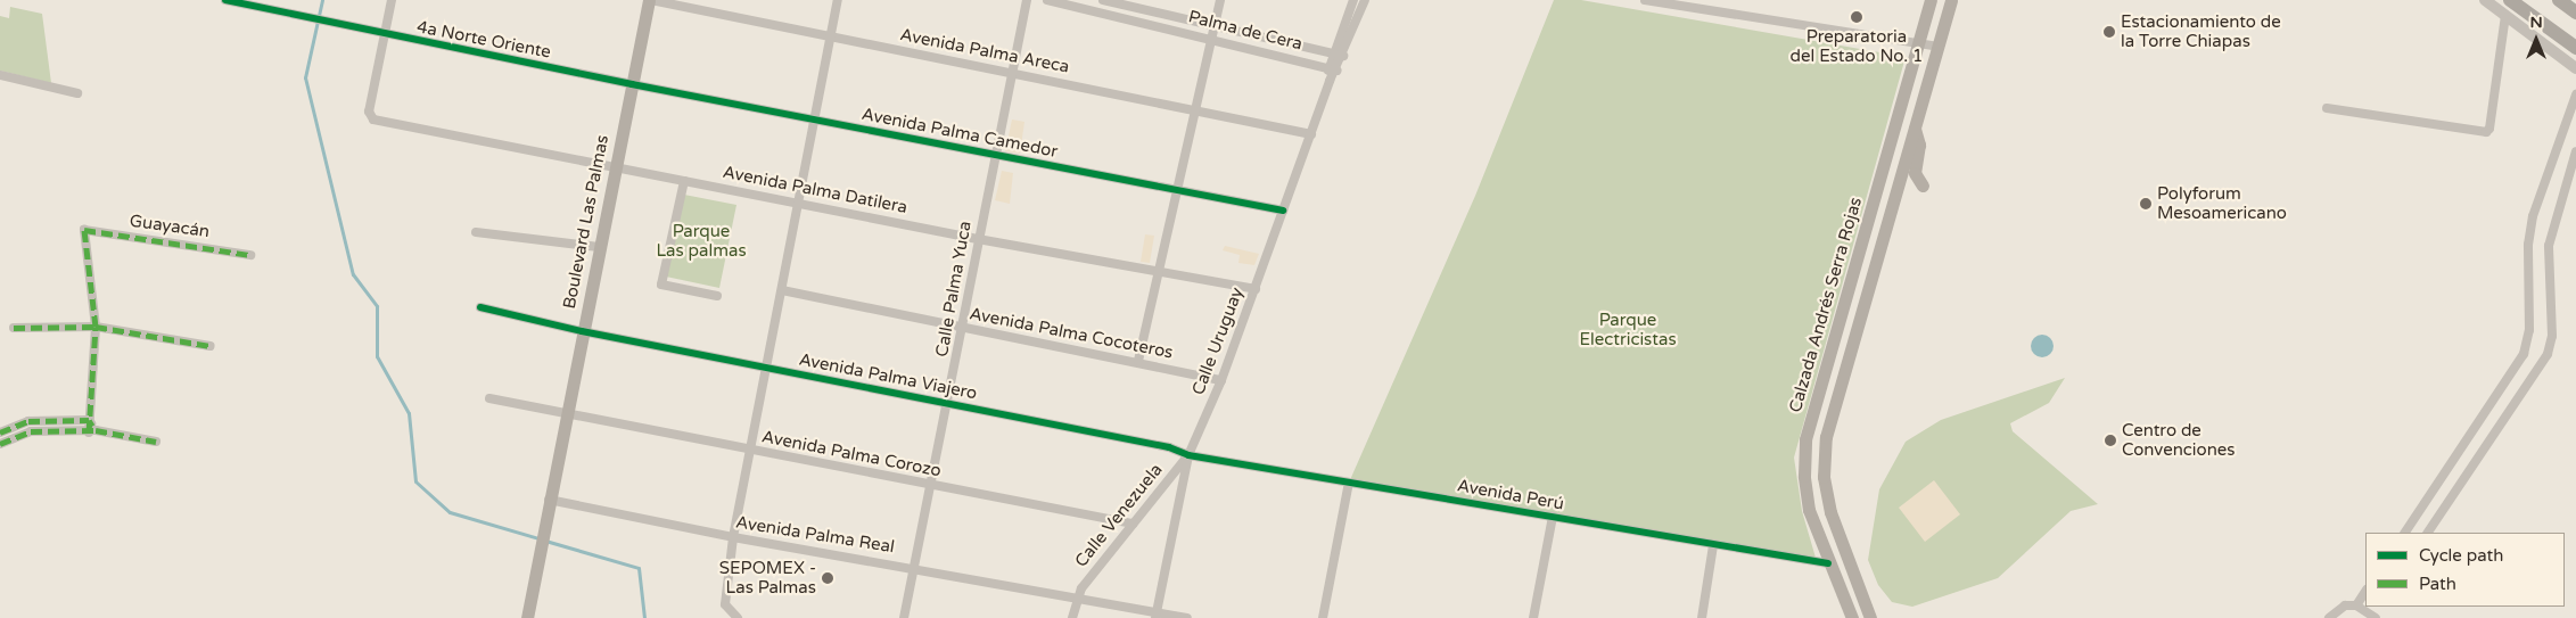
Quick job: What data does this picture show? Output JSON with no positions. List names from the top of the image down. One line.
{"streets":{"main road":["Boulevard Las Palmas","Calzada Andrés Serra Rojas"],"street":["Palma de Cera","4a Norte Oriente","Avenida Palma Areca","Avenida Palma Camedor","Avenida Palma Datilera","Guayacán","Calle Palma Yuca","Avenida Palma Cocoteros","Calle Uruguay","Avenida Palma Viajero","Avenida Palma Corozo","Avenida Perú","Calle Venezuela","Avenida Palma Real"]},"crossings":[["Palma de Cera","Calle Uruguay"],["4a Norte Oriente","Avenida Palma Camedor"],["4a Norte Oriente","Avenida Palma Datilera"],["4a Norte Oriente","Boulevard Las Palmas"],["Avenida Palma Areca","Boulevard Las Palmas"],["Avenida Palma Areca","Calle Palma Yuca"],["Avenida Palma Areca","Calle Uruguay"],["Avenida Palma Camedor","Boulevard Las Palmas"],["Avenida Palma Camedor","Calle Palma Yuca"],["Avenida Palma Camedor","Calle Uruguay"],["Avenida Palma Datilera","Boulevard Las Palmas"],["Avenida Palma Datilera","Calle Palma Yuca"],["Avenida Palma Datilera","Calle Uruguay"],["Boulevard Las Palmas","Avenida Palma Viajero"],["Boulevard Las Palmas","Avenida Palma Corozo"],["Boulevard Las Palmas","Avenida Palma Real"],["Calle Palma Yuca","Avenida Palma Cocoteros"],["Calle Palma Yuca","Avenida Palma Viajero"],["Calle Palma Yuca","Avenida Palma Corozo"],["Calle Palma Yuca","Avenida Palma Real"],["Calzada Andrés Serra Rojas","Avenida Perú"],["Avenida Palma Cocoteros","Calle Uruguay"],["Calle Uruguay","Avenida Palma Viajero"],["Calle Uruguay","Avenida Perú"],["Calle Uruguay","Calle Venezuela"],["Calle Uruguay","Avenida Palma Real"],["Avenida Palma Viajero","Avenida Perú"],["Avenida Palma Viajero","Calle Venezuela"],["Avenida Palma Corozo","Calle Venezuela"],["Avenida Perú","Calle Venezuela"],["Calle Venezuela","Avenida Palma Real"]],"parks":["Parque Las palmas","Parque Electricistas"],"places":["Preparatoria del Estado No. 1","Estacionamiento de la Torre Chiapas","Polyforum Mesoamericano","Centro de Convenciones","SEPOMEX - Las Palmas"],"legend":["Cycle path","Path"],"north":"top"}
